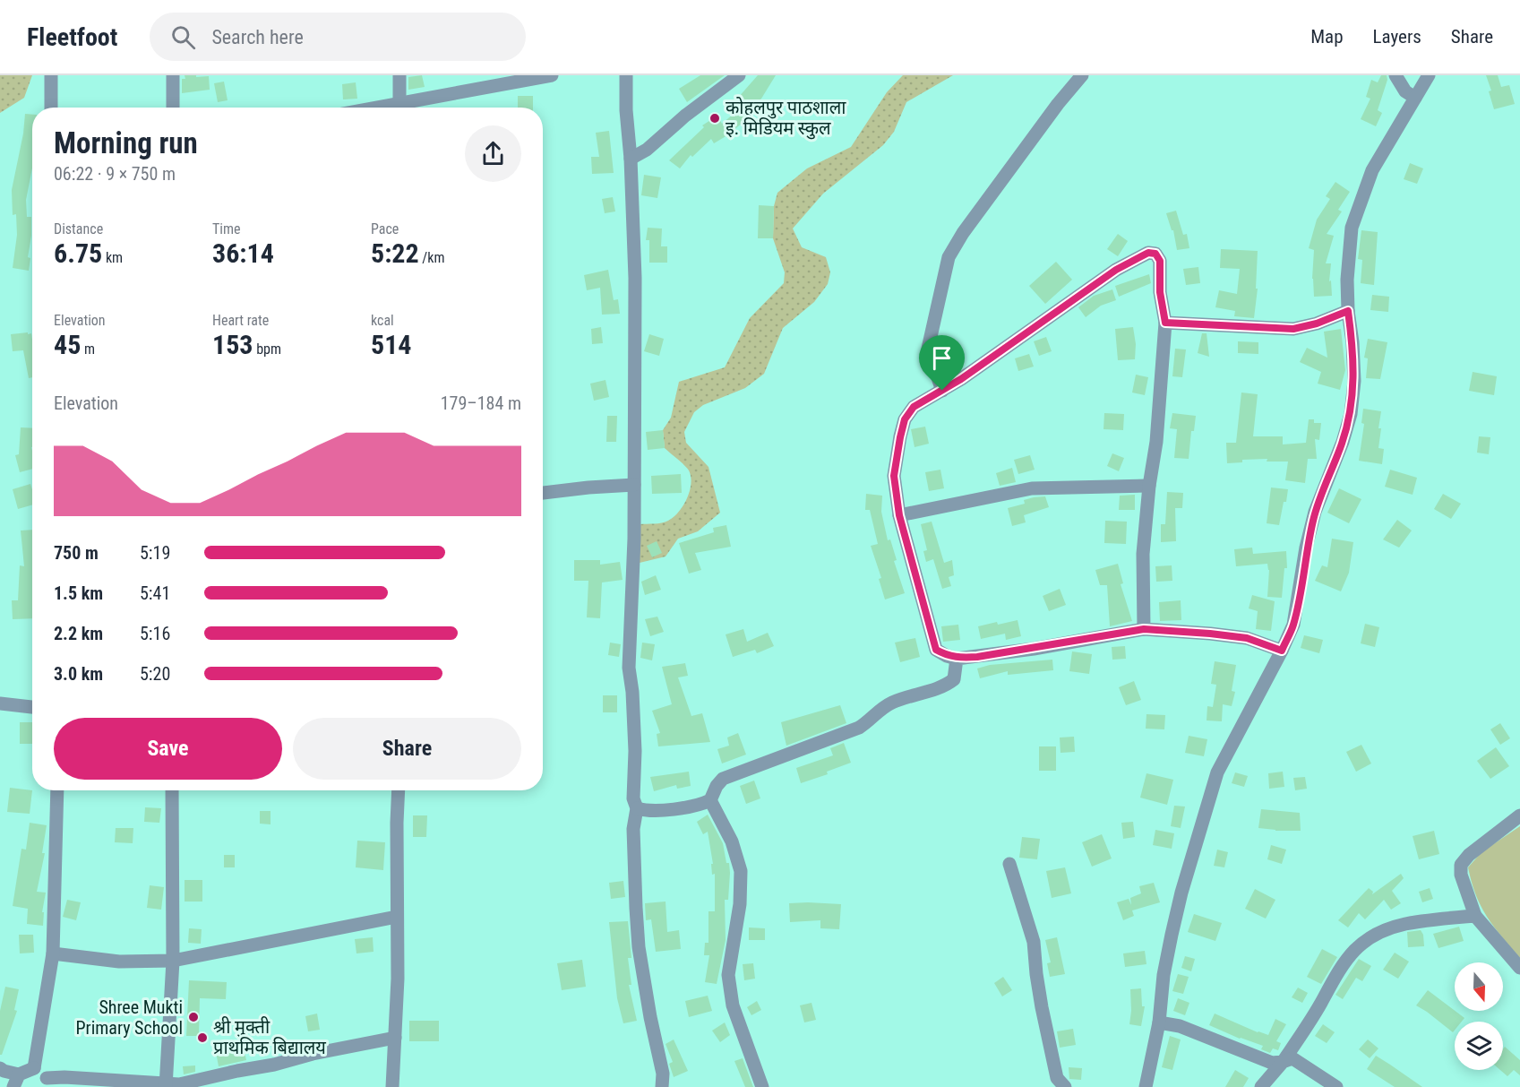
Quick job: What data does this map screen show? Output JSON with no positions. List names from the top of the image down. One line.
{"places":["कोहलपुर पाठशाला इ. मिडियम स्कुल","Shree Mukti Primary School","श्री मुक्ती प्राथमिक बिद्यालय"],"north":"bottom","page":{"header":"Fleetfoot","search":"Search here","nav":["Map","Layers","Share"],"heading":["Morning run","06:22 · 9 × 750 m"],"stats":[["Distance","6.75 km"],["Time","36:14"],["Pace","5:22 /km"],["Elevation","45 m"],["Heart rate","153 bpm"],["kcal","514"]],"chart":["Elevation","179–184 m"],"list":[{"name":"750 m","note":"5:19"},{"name":"1.5 km","note":"5:41"},{"name":"2.2 km","note":"5:16"},{"name":"3.0 km","note":"5:20"}],"buttons":["Save","Share"]}}
